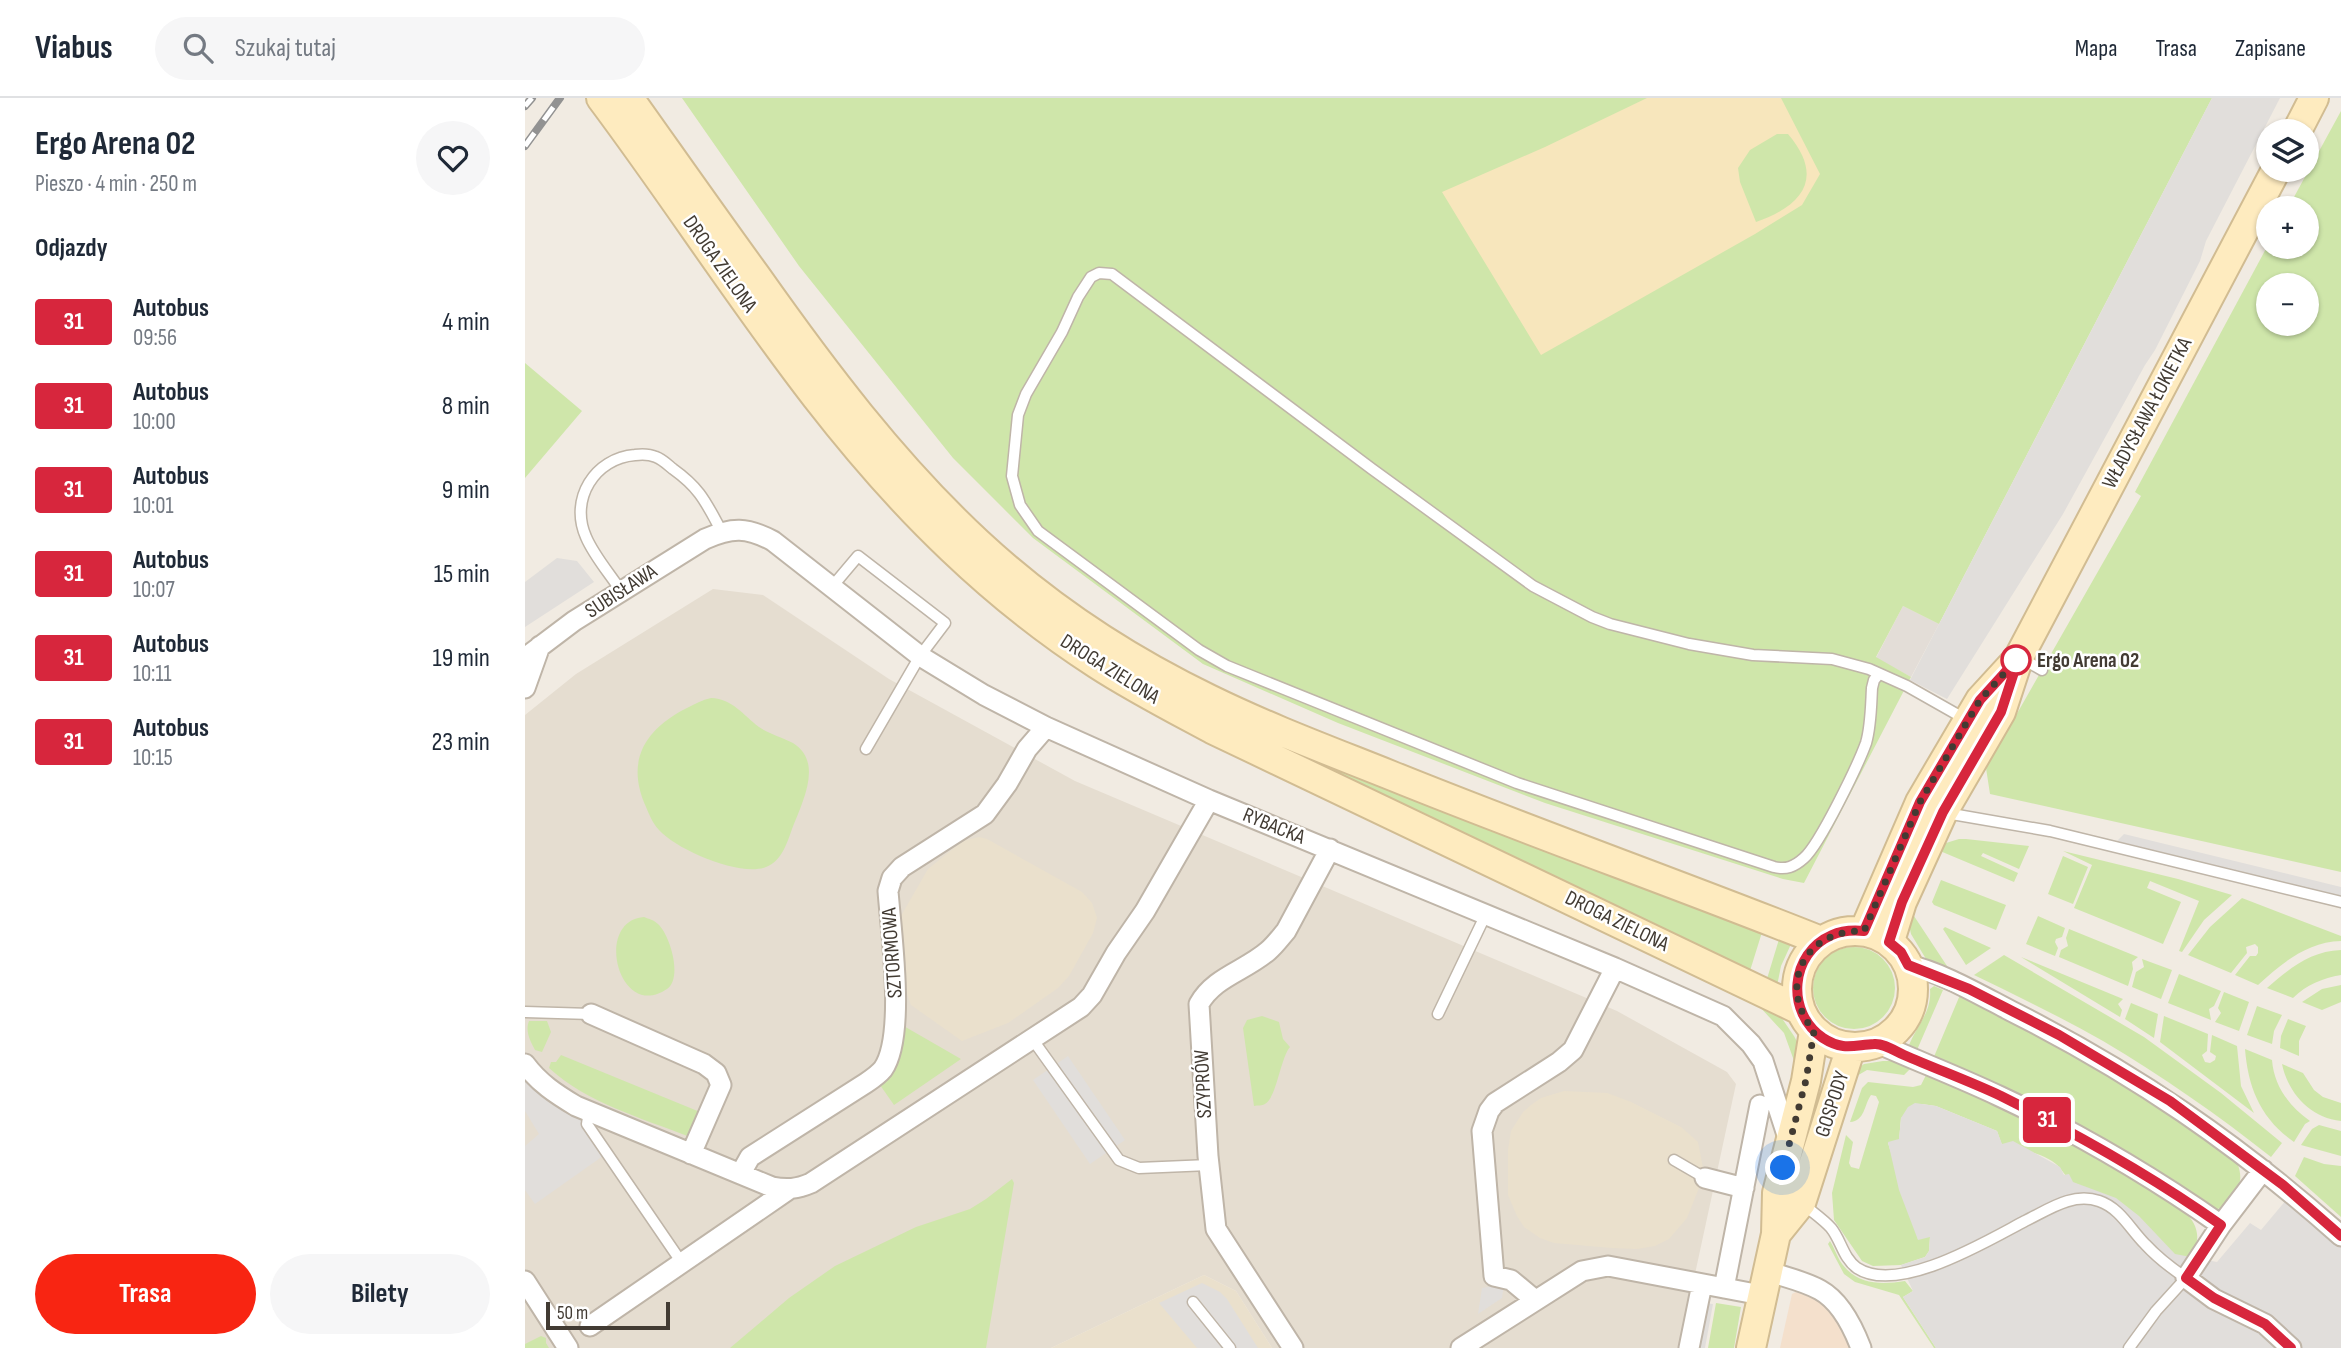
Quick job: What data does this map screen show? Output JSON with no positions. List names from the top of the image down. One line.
{"streets":{"street":["DROGA ZIELONA","WŁADYSŁAWA ŁOKIETKA","SUBISŁAWA","RYBACKA","SZTORMOWA","SZYPRÓW","GOSPODY"]},"crossings":[["DROGA ZIELONA","WŁADYSŁAWA ŁOKIETKA"],["DROGA ZIELONA","GOSPODY"],["WŁADYSŁAWA ŁOKIETKA","GOSPODY"],["SUBISŁAWA","RYBACKA"],["RYBACKA","SZTORMOWA"],["RYBACKA","SZYPRÓW"],["RYBACKA","GOSPODY"]],"places":["Ergo Arena 02"],"lines":["bus line 31"],"scale_bar":"50 m","page":{"header":"Viabus","search":"Szukaj tutaj","nav":["Mapa","Trasa","Zapisane"],"heading":[["Ergo Arena 02","Pieszo · 4 min · 250 m"],"Odjazdy"],"on_map":"31","map_buttons":["+","−"],"list":[{"mark":"31","name":"Autobus","note":"09:56","value":"4 min"},{"mark":"31","name":"Autobus","note":"10:00","value":"8 min"},{"mark":"31","name":"Autobus","note":"10:01","value":"9 min"},{"mark":"31","name":"Autobus","note":"10:07","value":"15 min"},{"mark":"31","name":"Autobus","note":"10:11","value":"19 min"},{"mark":"31","name":"Autobus","note":"10:15","value":"23 min"}],"buttons":["Trasa","Bilety"],"scale":"50 m"}}
